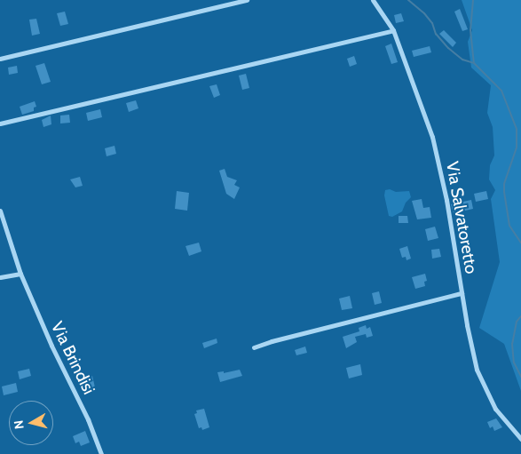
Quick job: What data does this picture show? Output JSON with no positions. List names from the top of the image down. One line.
{"streets":{"street":["Via Salvatoretto","Via Brindisi"]},"north":"left"}
